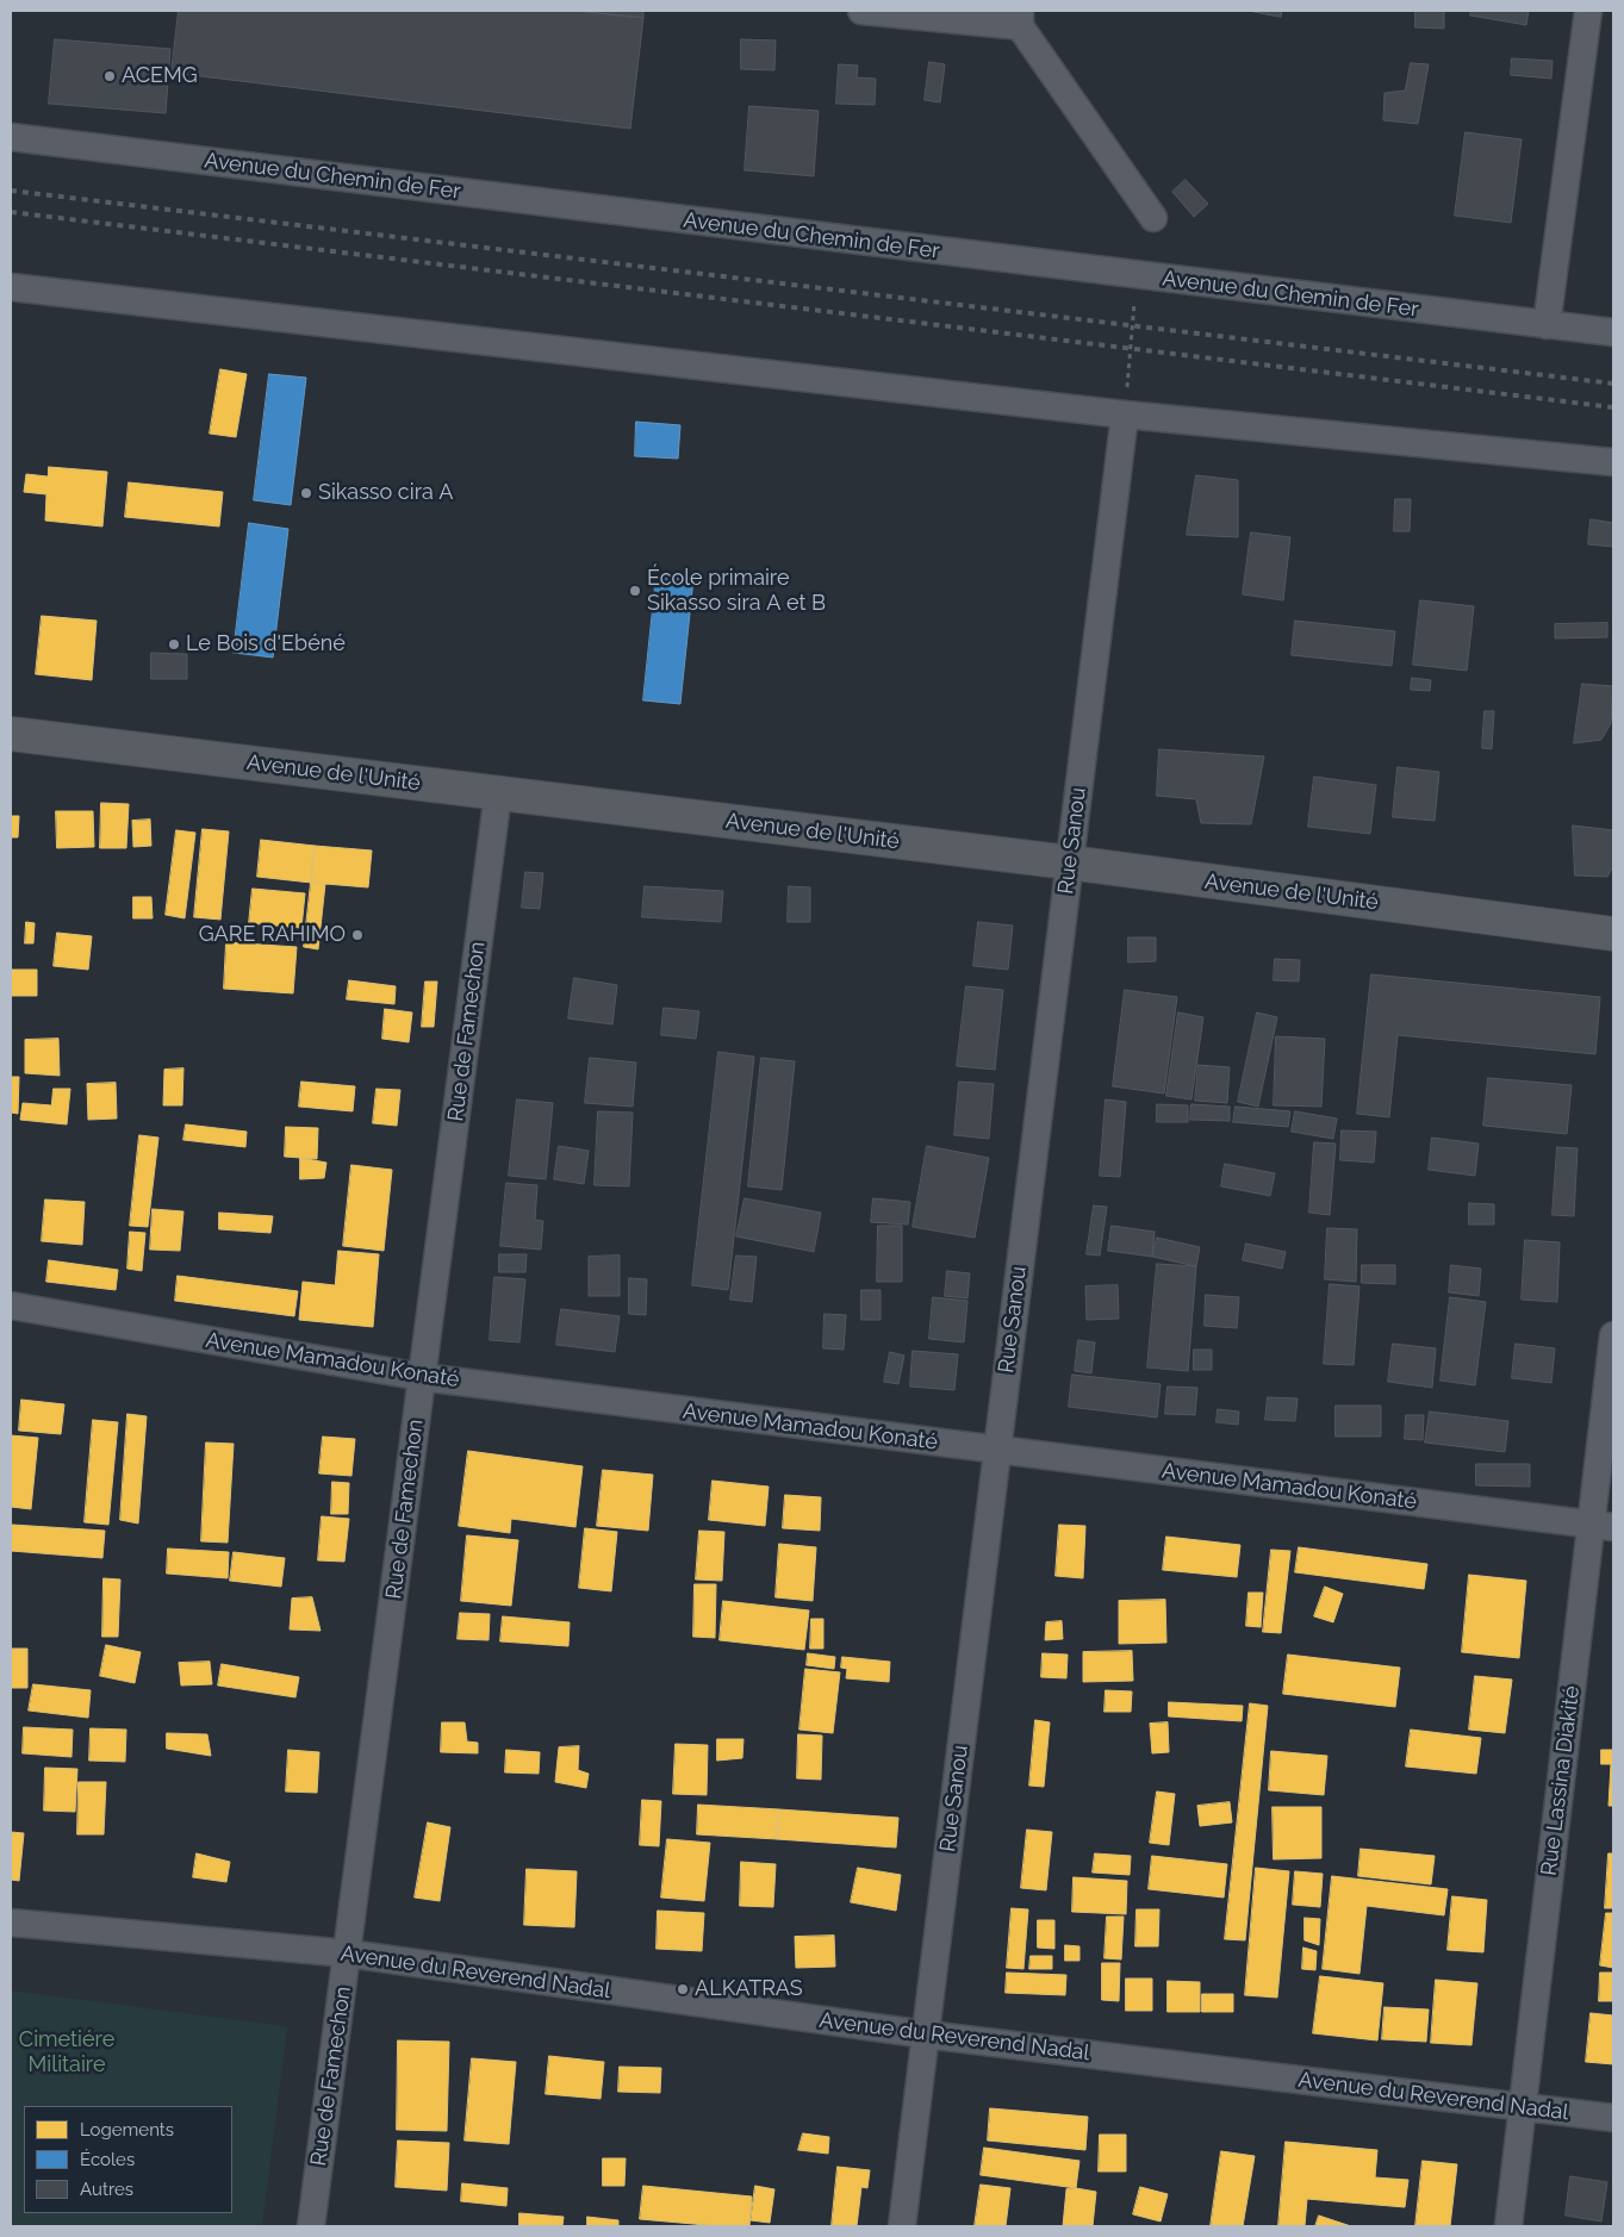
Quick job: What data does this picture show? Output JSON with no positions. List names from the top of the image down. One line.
{"streets":{"street":["Avenue du Chemin de Fer","Avenue de l'Unité","Rue Sanou","Rue de Famechon","Avenue Mamadou Konaté","Rue Lassina Diakité","Avenue du Reverend Nadal"]},"crossings":[["Avenue de l'Unité","Rue Sanou"],["Avenue de l'Unité","Rue de Famechon"],["Rue Sanou","Avenue Mamadou Konaté"],["Rue Sanou","Avenue du Reverend Nadal"],["Rue de Famechon","Avenue Mamadou Konaté"],["Rue de Famechon","Avenue du Reverend Nadal"],["Avenue Mamadou Konaté","Rue Lassina Diakité"],["Rue Lassina Diakité","Avenue du Reverend Nadal"]],"parks":["Cimetiére Militaire"],"places":["ACEMG","Sikasso cira A","École primaire Sikasso sira A et B","Le Bois d'Ebéné","GARE RAHIMO","ALKATRAS"],"legend":["Logements","Écoles","Autres"]}
